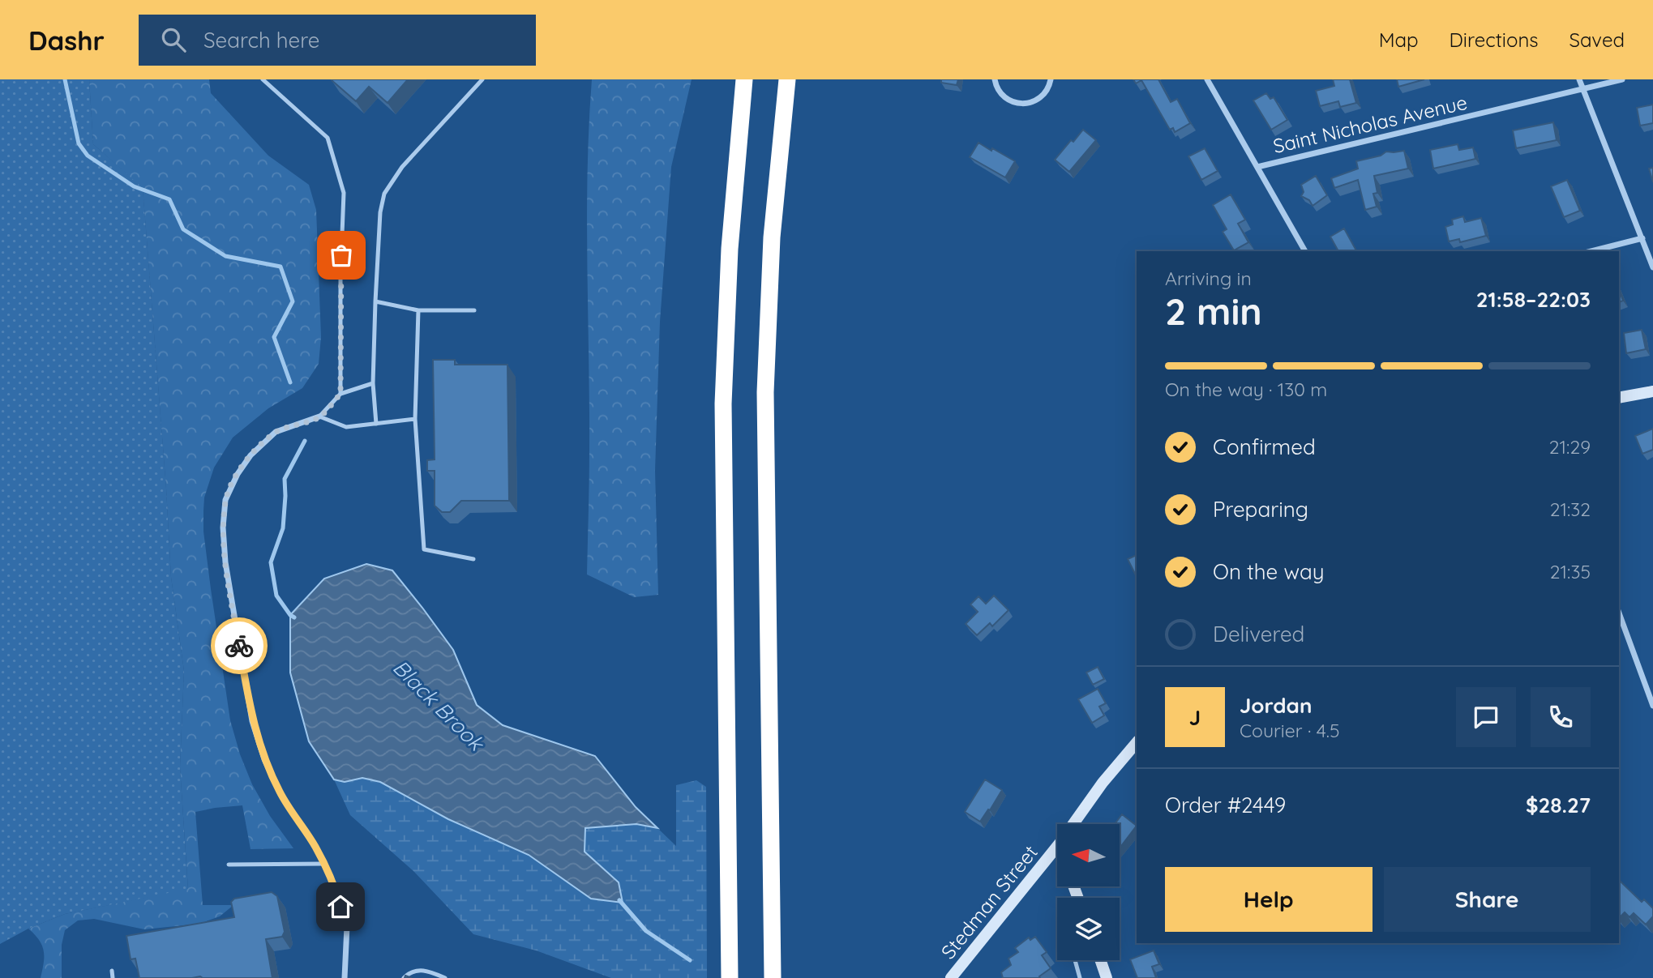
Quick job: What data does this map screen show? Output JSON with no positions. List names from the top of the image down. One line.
{"streets":{"main road":["Stedman Street"],"street":["Saint Nicholas Avenue"]},"water":["Black Brook"],"north":"left","page":{"header":"Dashr","search":"Search here","nav":["Map","Directions","Saved"],"heading":["2 min","Arriving in","21:58–22:03"],"panel":["Jordan","Courier · 4.5","Order #2449","$28.27"],"bar":"On the way · 130 m","list":[["Confirmed","21:29"],["Preparing","21:32"],["On the way","21:35"],"Delivered"],"round":"J","buttons":["Help","Share"]}}
